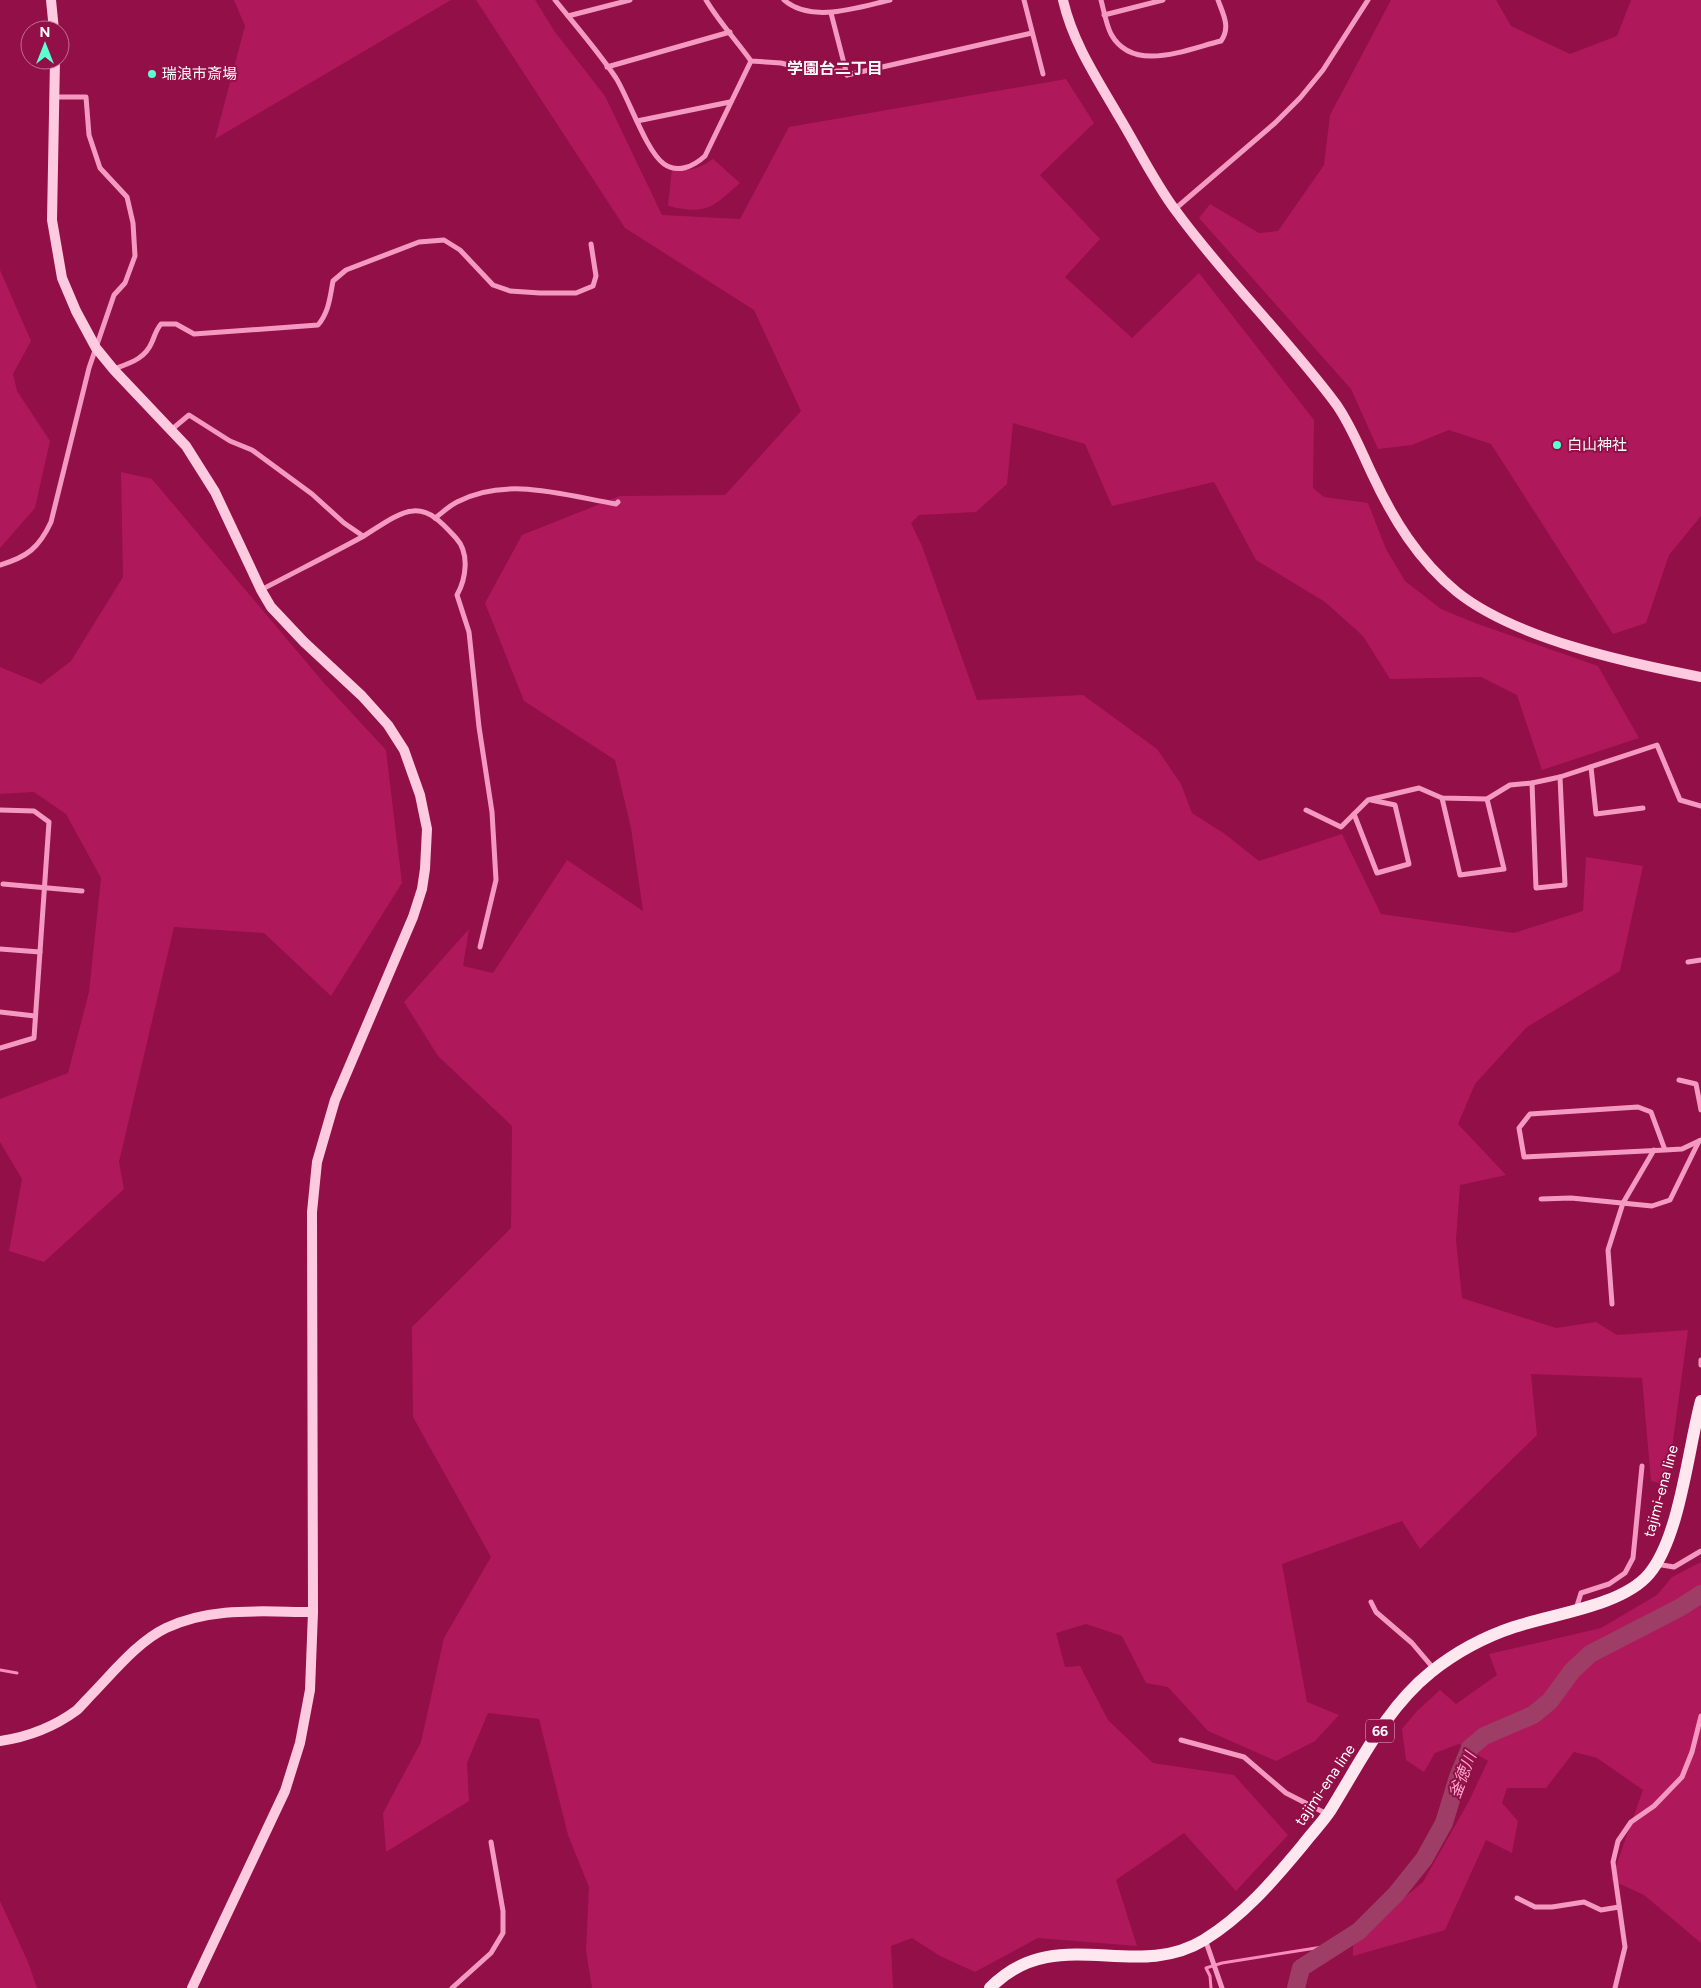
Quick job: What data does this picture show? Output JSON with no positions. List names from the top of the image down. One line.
{"streets":{"main road":["tajimi-ena line","66"]},"districts":["学園台二丁目"],"water":["釜徳川"],"places":["瑞浪市斎場","白山神社"],"north":"top"}
